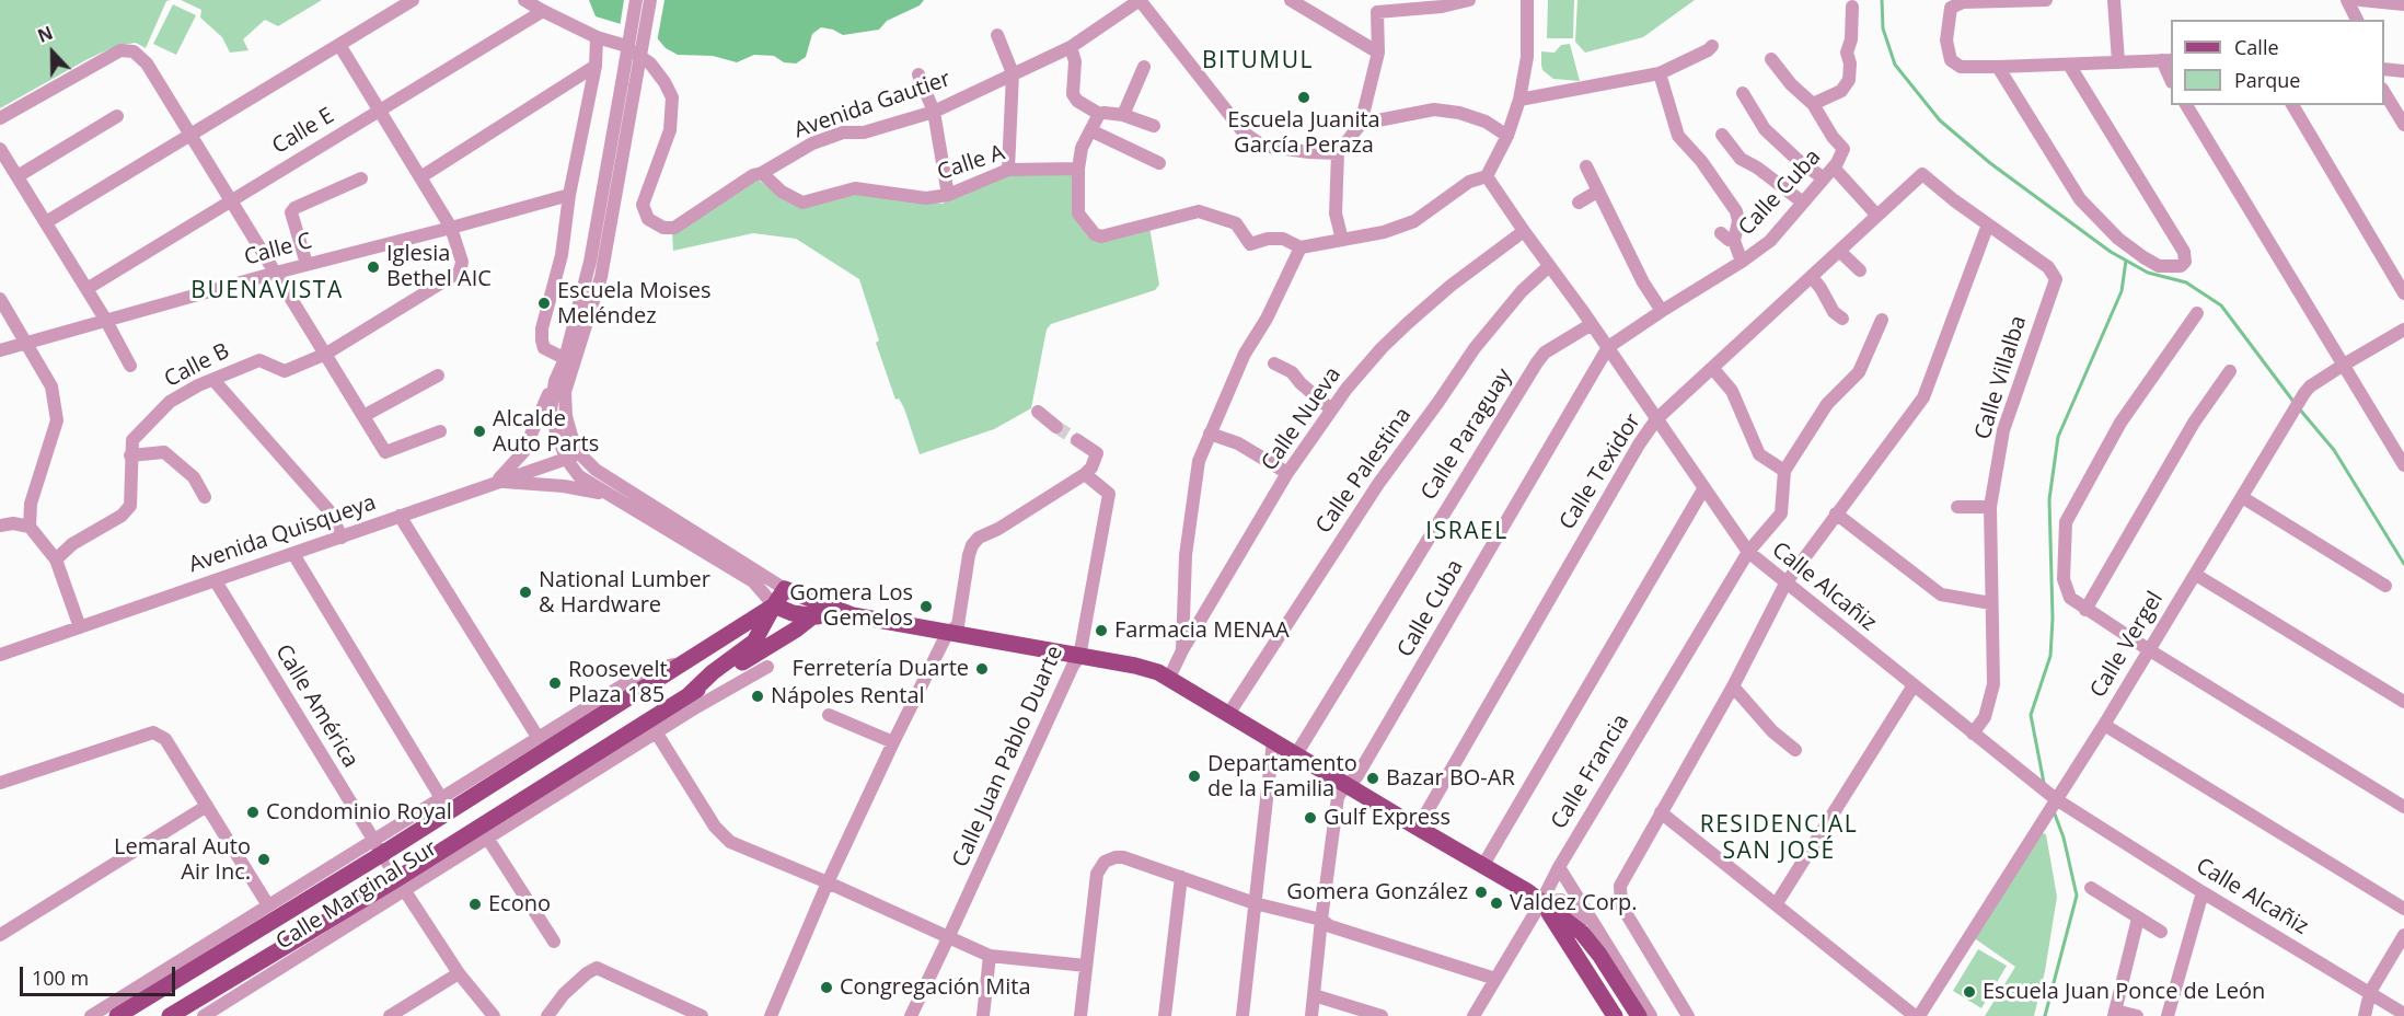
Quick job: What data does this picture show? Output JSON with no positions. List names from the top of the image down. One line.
{"streets":{"street":["Avenida Gautier","Calle E","Calle A","Calle Cuba","Calle C","Calle B","Calle Villalba","Calle Nueva","Calle Paraguay","Calle Palestina","Calle Texidor","Avenida Quisqueya","Calle Alcañiz","Calle Vergel","Calle América","Calle Juan Pablo Duarte","Calle Francia","Calle Marginal Sur"]},"crossings":[["Avenida Gautier","Calle A"],["Calle Cuba","Calle Alcañiz"],["Calle C","Calle B"],["Calle Villalba","Calle Texidor"],["Calle Villalba","Calle Alcañiz"],["Calle Nueva","Calle Alcañiz"],["Calle Paraguay","Calle Alcañiz"],["Calle Palestina","Calle Alcañiz"],["Calle Texidor","Calle Alcañiz"],["Avenida Quisqueya","Calle América"],["Calle Alcañiz","Calle Vergel"],["Calle Alcañiz","Calle Francia"],["Calle América","Calle Marginal Sur"]],"districts":["BITUMUL","BUENAVISTA","ISRAEL","RESIDENCIAL SAN JOSÉ"],"places":["Escuela Juanita García Peraza","Iglesia Bethel AIC","Escuela Moises Meléndez","Alcalde Auto Parts","National Lumber & Hardware","Gomera Los Gemelos","Farmacia MENAA","Ferretería Duarte","Roosevelt Plaza 185","Nápoles Rental","Departamento de la Familia","Bazar BO-AR","Condominio Royal","Gulf Express","Lemaral Auto Air Inc.","Gomera González","Valdez Corp.","Econo","Congregación Mita","Escuela Juan Ponce de León"],"legend":["Calle","Parque"],"scale_bar":"100 m","north":"top"}
